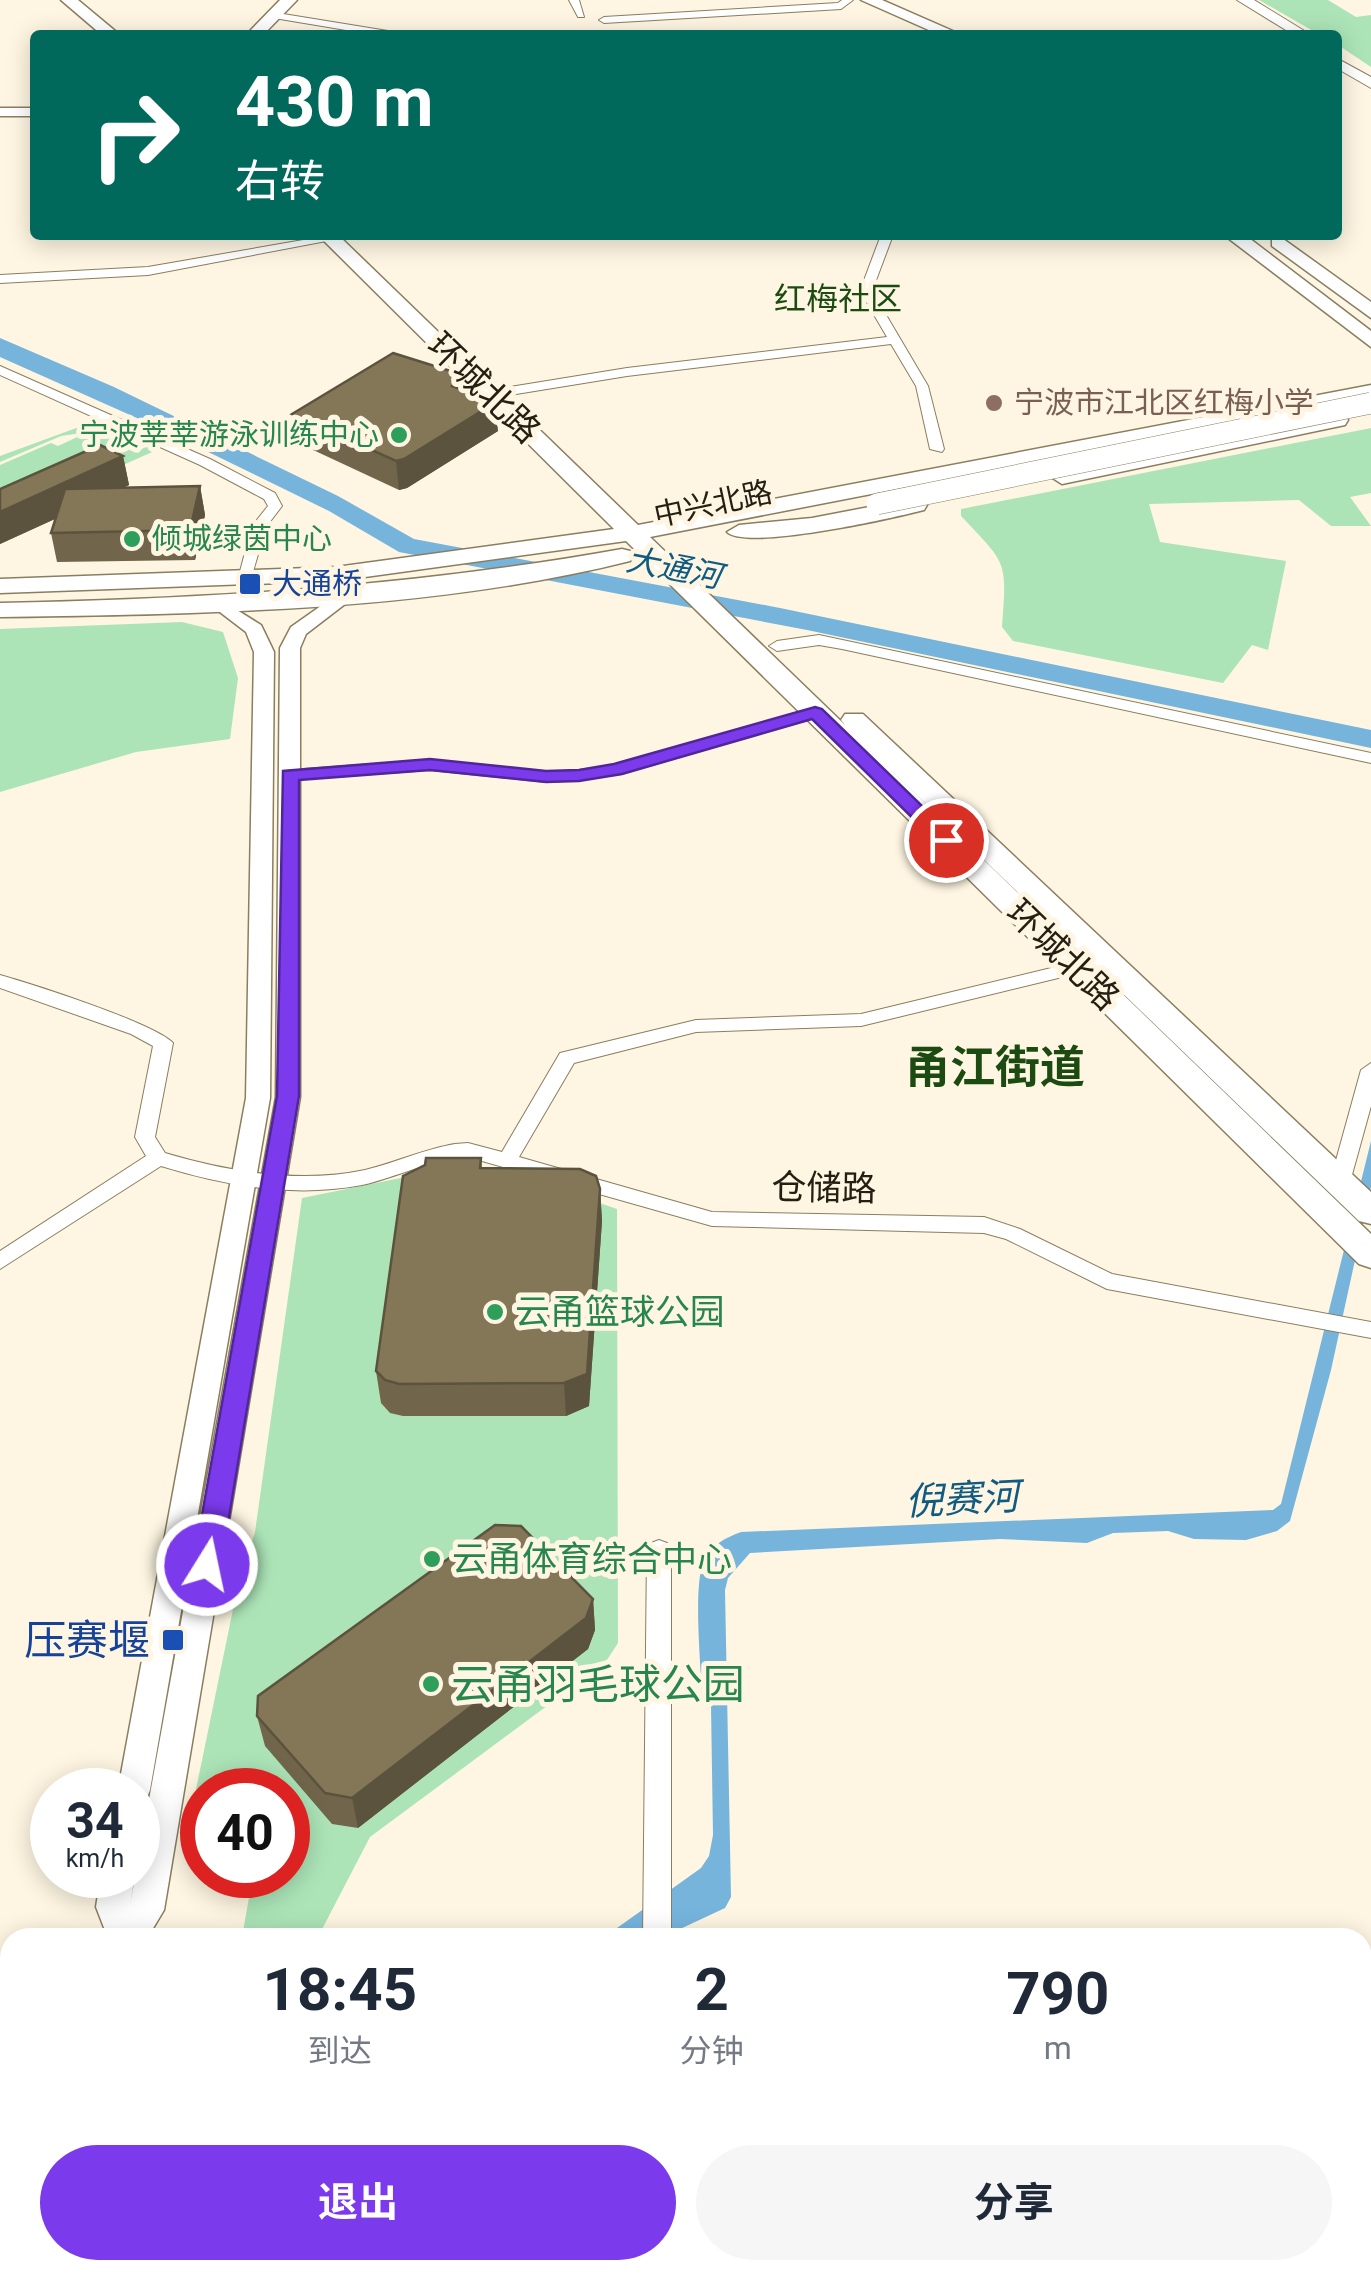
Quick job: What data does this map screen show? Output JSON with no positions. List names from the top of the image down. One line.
{"streets":{"main road":["环城北路","中兴北路"],"street":["仓储路"]},"crossings":[["环城北路","中兴北路"]],"districts":["红梅社区","甬江街道"],"water":["大通河","倪赛河"],"places":{"other":["宁波市江北区红梅小学","宁波莘莘游泳训练中心","倾城绿茵中心","云甬篮球公园","云甬体育综合中心","云甬羽毛球公园"],"transit":["大通桥","压赛堰"]},"page":{"turn":["430 m","右转"],"speed":"34 km/h","limit":"40","eta":["18:45","到达","2","分钟","790","m"],"buttons":["退出","分享"]}}
